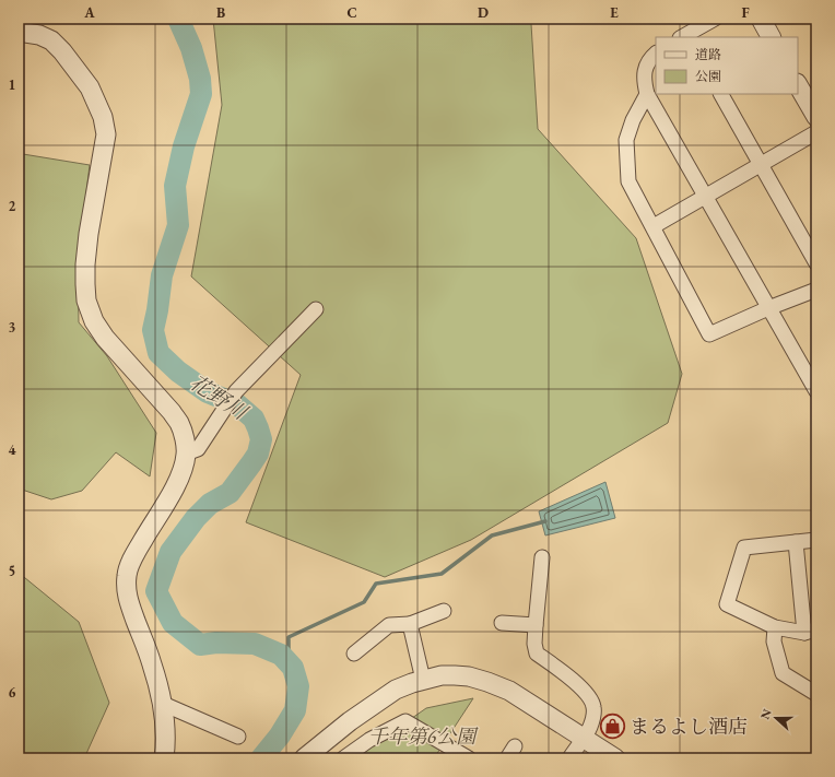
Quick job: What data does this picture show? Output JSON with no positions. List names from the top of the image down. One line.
{"water":["花野川"],"parks":["千年第6公園"],"places":{"shop":["まるよし酒店"]},"legend":["道路","公園"],"north":"left","grid":{"columns":["A","B","C","D","E","F"],"rows":["1","2","3","4","5","6"]}}
